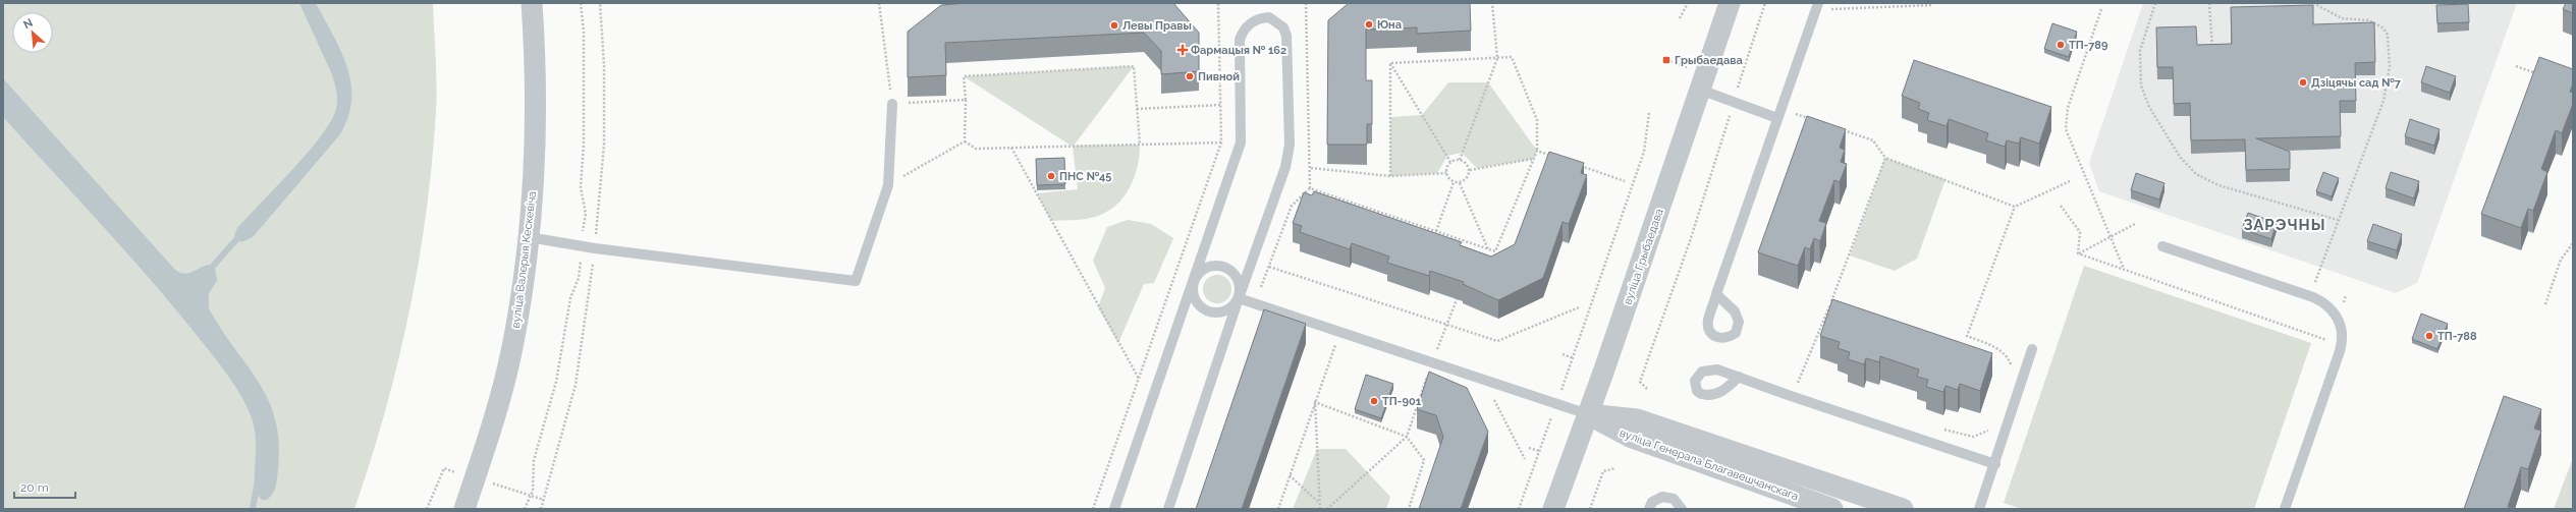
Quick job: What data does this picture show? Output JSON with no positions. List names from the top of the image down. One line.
{"streets":{"street":["вуліца Грыбаедава","вуліца Валерыя Кескевіча","вуліца Генерала Благавешчанскага"]},"crossings":[["вуліца Грыбаедава","вуліца Генерала Благавешчанскага"]],"districts":["ЗАРЭЧНЫ"],"places":{"other":["Юна","Левы Правы","ТП-789","Пивной","Дзіцячы сад №7","ПНС №45","ТП-788","ТП-901"],"health":["Фармацыя № 162"],"transit":["Грыбаедава"]},"scale_bar":"20 m","north":"top left"}
